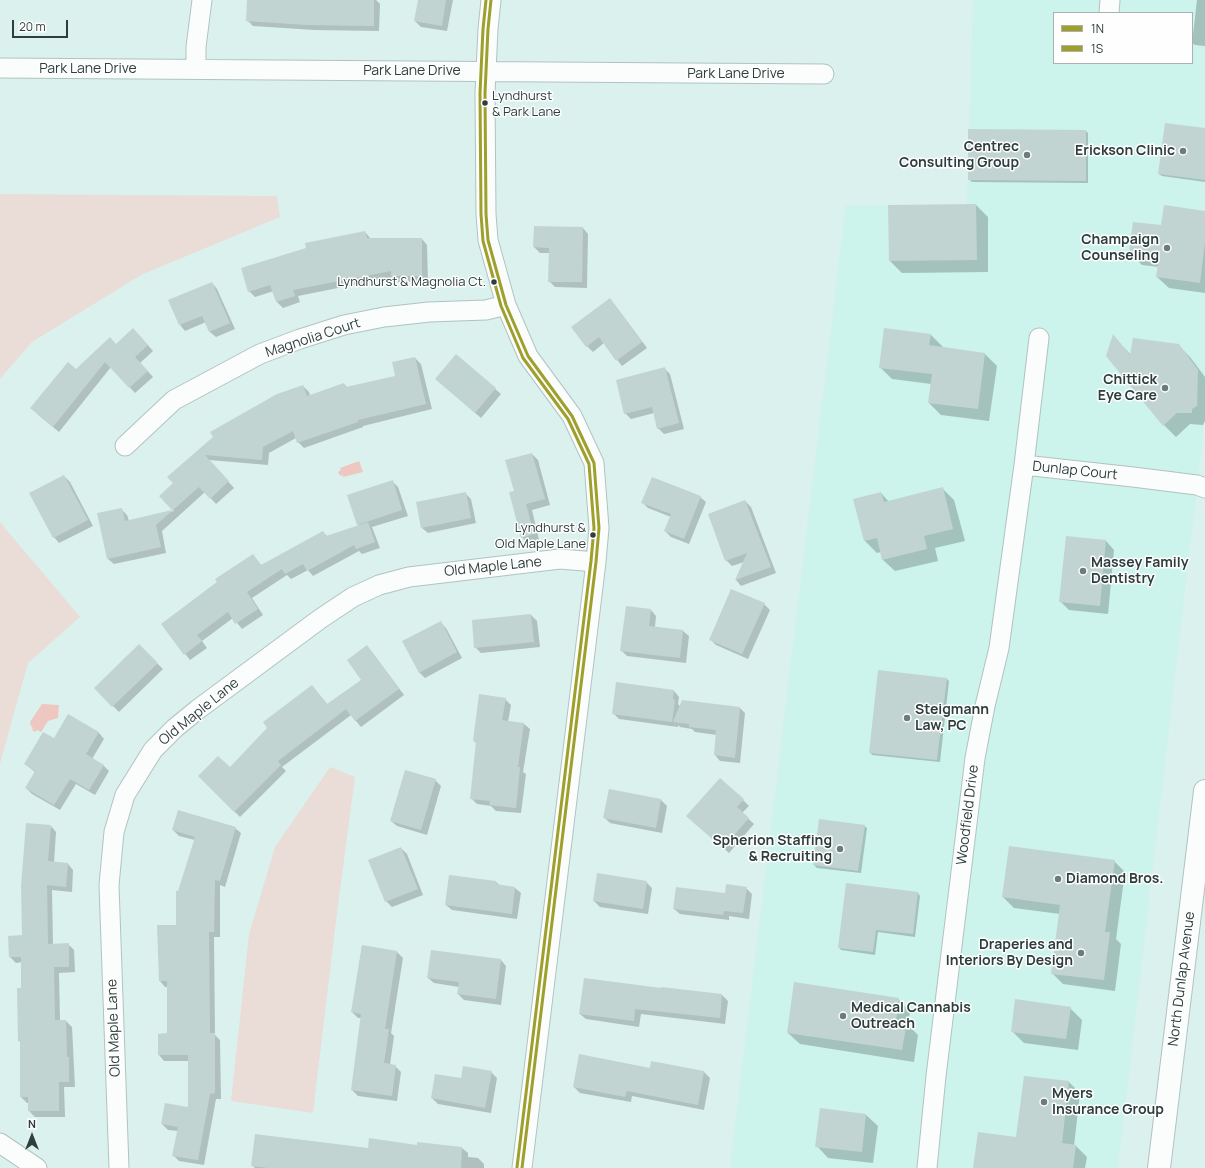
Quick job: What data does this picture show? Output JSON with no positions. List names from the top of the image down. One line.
{"streets":{"main road":["North Dunlap Avenue"],"street":["Park Lane Drive","Magnolia Court","Dunlap Court","Old Maple Lane","Woodfield Drive"]},"crossings":[["Dunlap Court","Woodfield Drive"]],"places":["Lyndhurst & Park Lane","Erickson Clinic","Centrec Consulting Group","Champaign Counseling","Lyndhurst & Magnolia Ct.","Chittick Eye Care","Lyndhurst & Old Maple Lane","Massey Family Dentistry","Steigmann Law, PC","Spherion Staffing & Recruiting","Diamond Bros.","Draperies and Interiors By Design","Medical Cannabis Outreach","Myers Insurance Group"],"lines":["transit line 1N","transit line 1S"],"legend":["1N","1S"],"scale_bar":"20 m","north":"top"}
